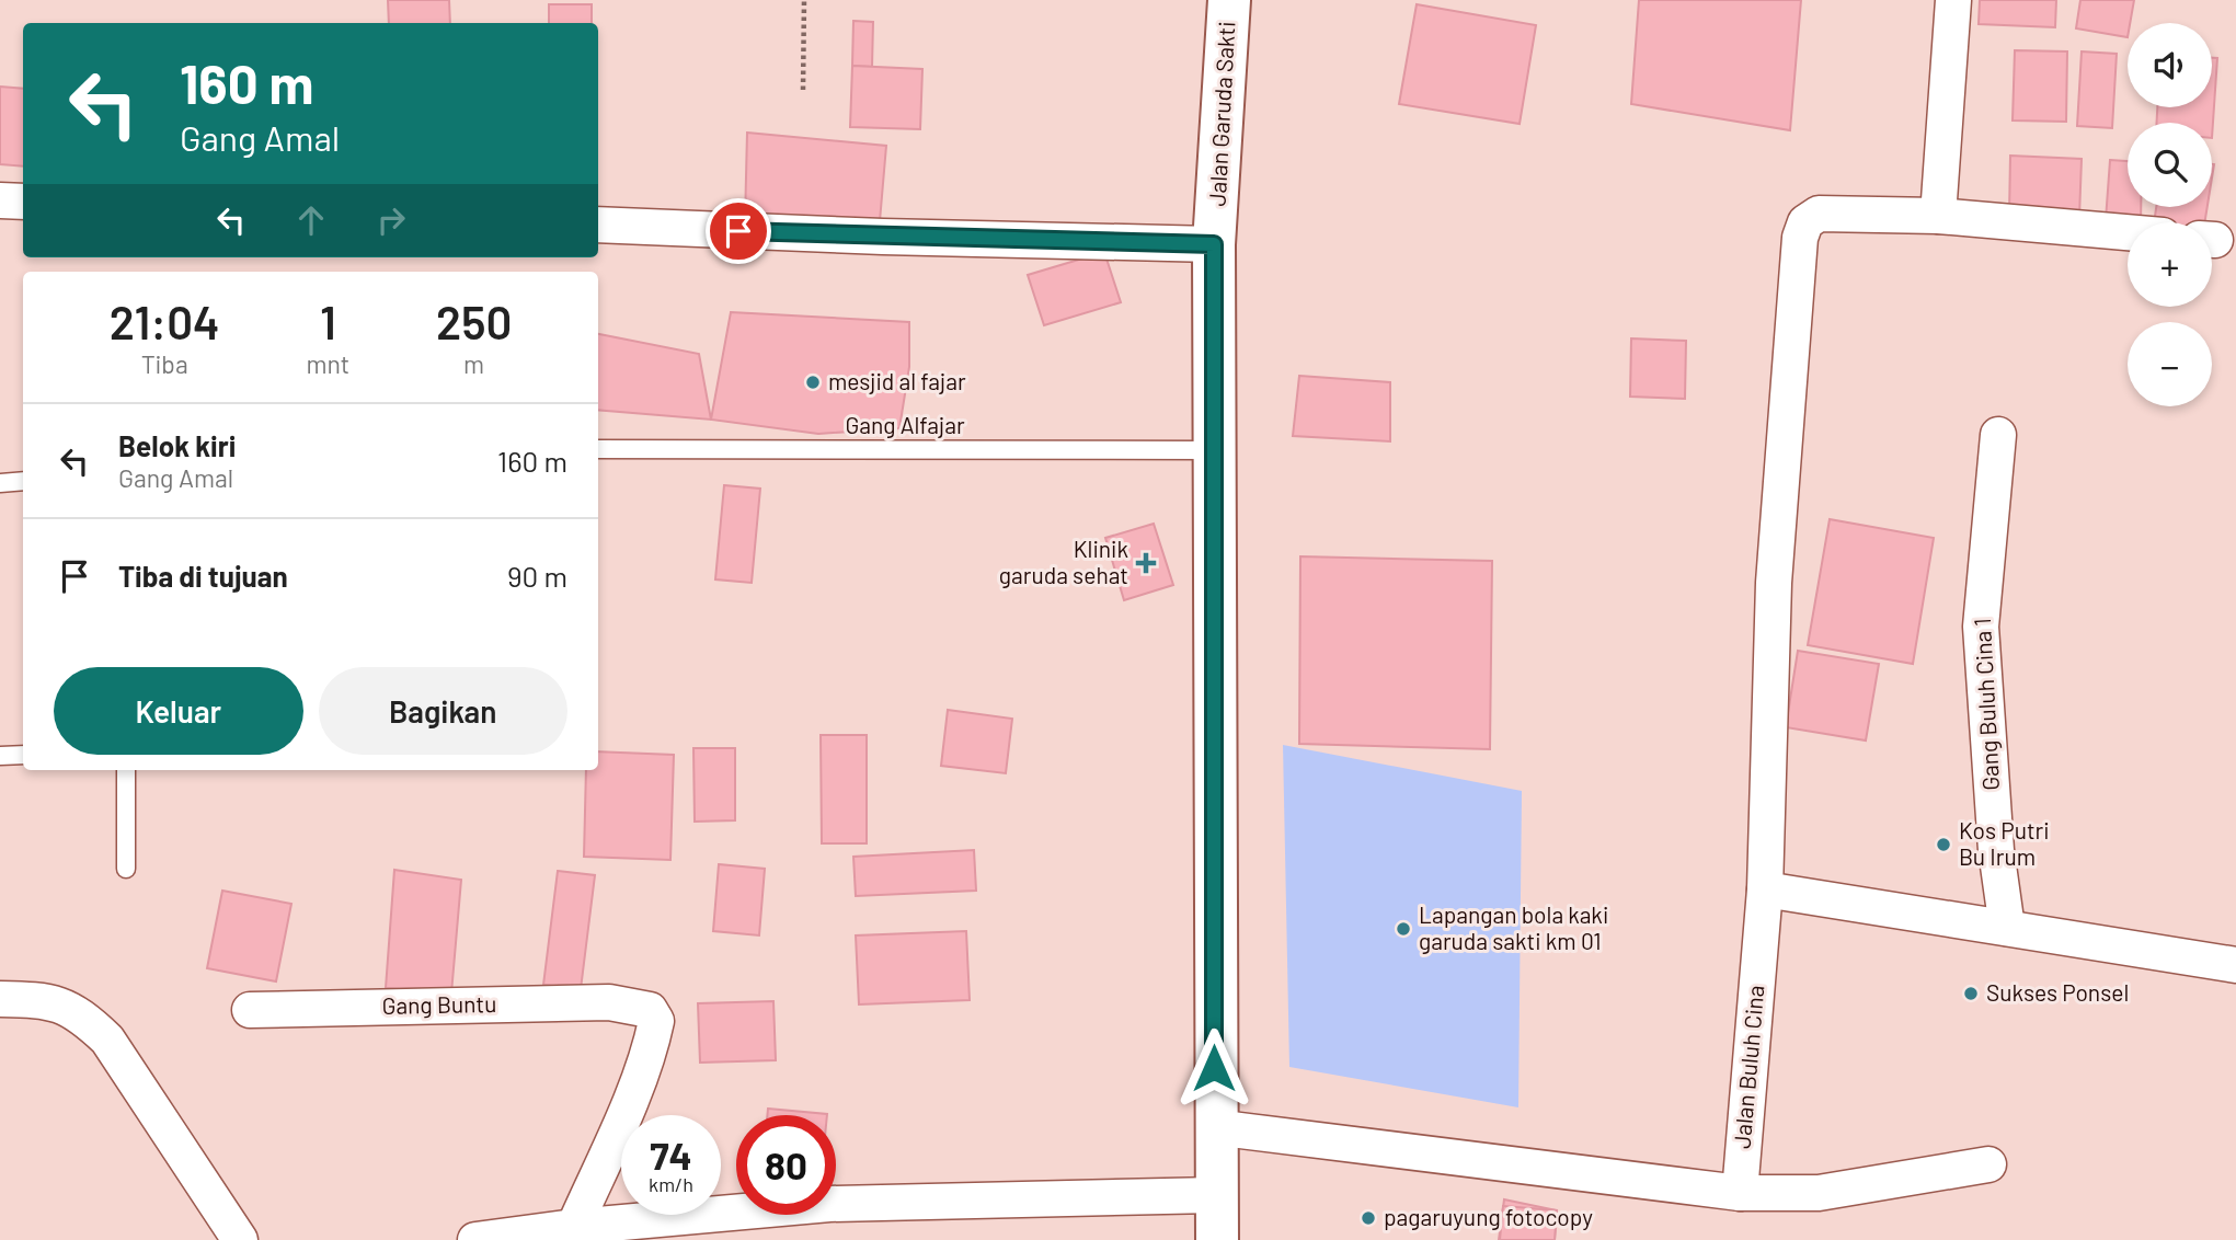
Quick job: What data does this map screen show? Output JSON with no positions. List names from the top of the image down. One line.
{"streets":{"highway":["Jalan Garuda Sakti"],"street":["Gang Buluh Cina 1","Gang Buntu","Jalan Buluh Cina"],"lane":["Gang Alfajar"]},"crossings":[["Jalan Garuda Sakti","Gang Alfajar"]],"places":{"other":["mesjid al fajar","Kos Putri Bu Irum","Lapangan bola kaki garuda sakti km 01","Sukses Ponsel","pagaruyung fotocopy"],"health":["Klinik garuda sehat"]},"page":{"map_buttons":["+","−"],"turn":["160 m","Gang Amal"],"eta":["21:04","Tiba","1","mnt","250","m"],"list":[{"name":"Belok kiri","note":"Gang Amal","value":"160 m"},{"name":"Tiba di tujuan","value":"90 m"}],"buttons":["Keluar","Bagikan"],"speed":"74 km/h","limit":"80"}}
